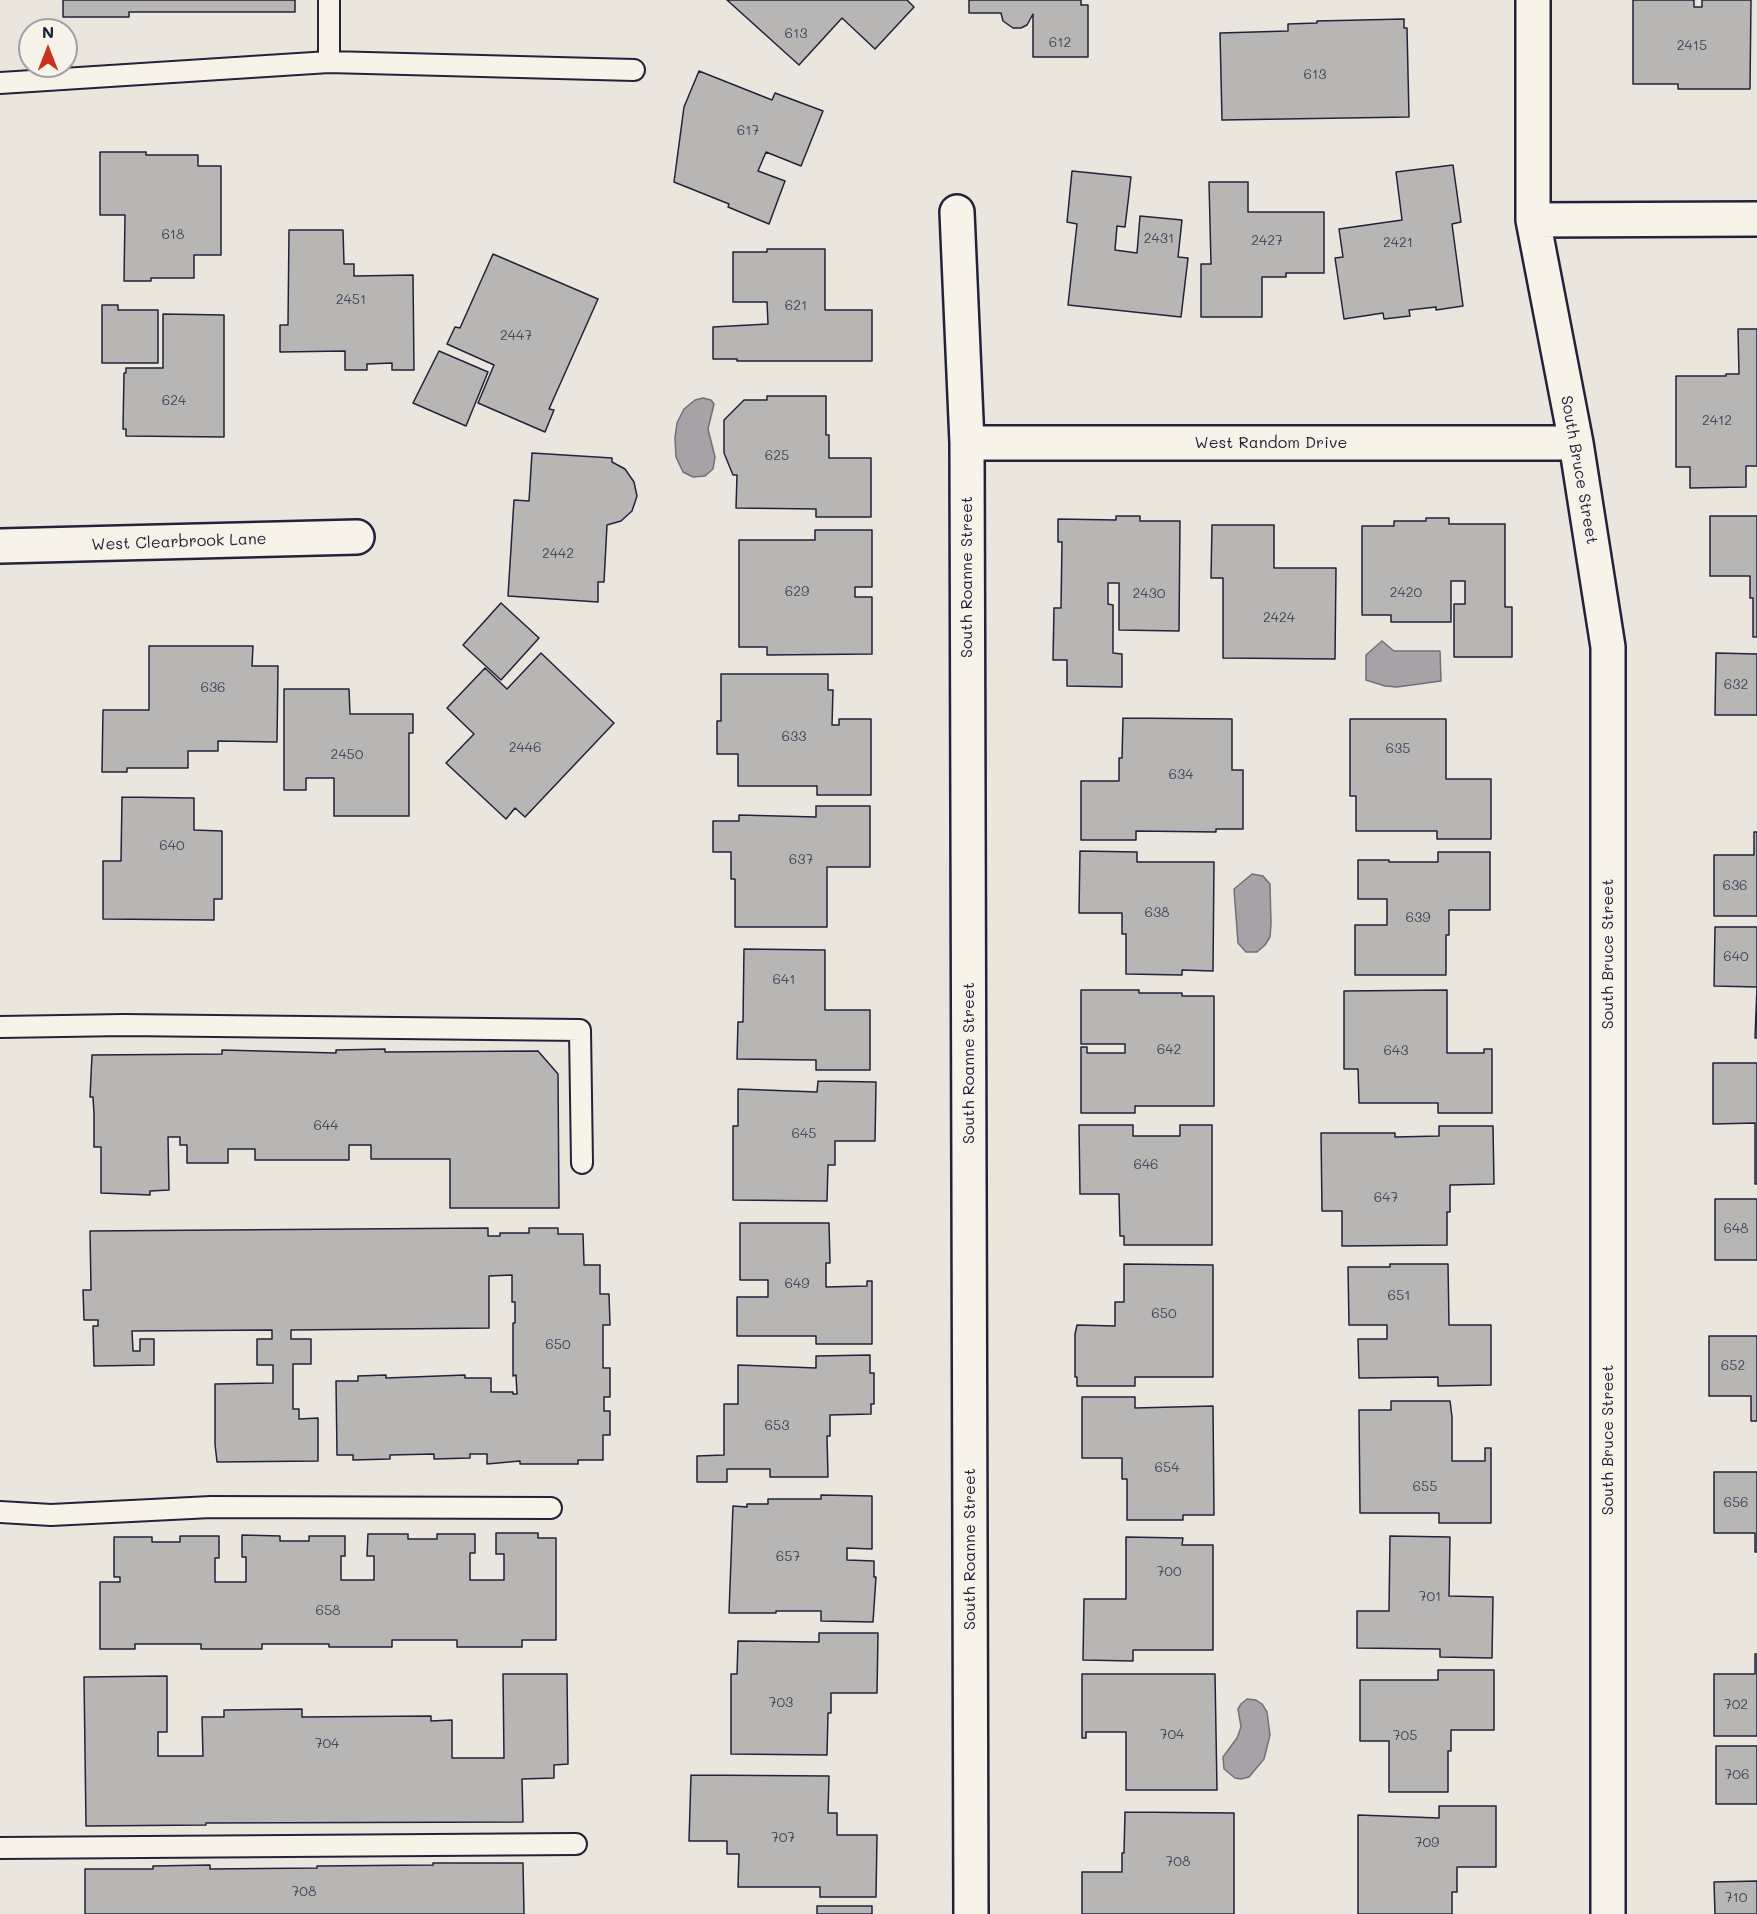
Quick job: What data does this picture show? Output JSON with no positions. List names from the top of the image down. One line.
{"streets":{"street":["West Random Drive","South Bruce Street","West Clearbrook Lane","South Roanne Street"]},"crossings":[["West Random Drive","South Bruce Street"],["West Random Drive","South Roanne Street"]],"house_numbers":["613","612","2415","613","617","618","2431","2427","2421","2451","621","2447","624","2412","625","2442","629","2420","2430","2424","632","636","633","2446","635","2450","634","640","637","636","638","639","640","641","642","643","644","645","646","647","648","649","651","650","650","652","653","654","655","656","657","700","701","658","703","702","704","705","704","706","707","709","708","708","710"],"north":"top"}
